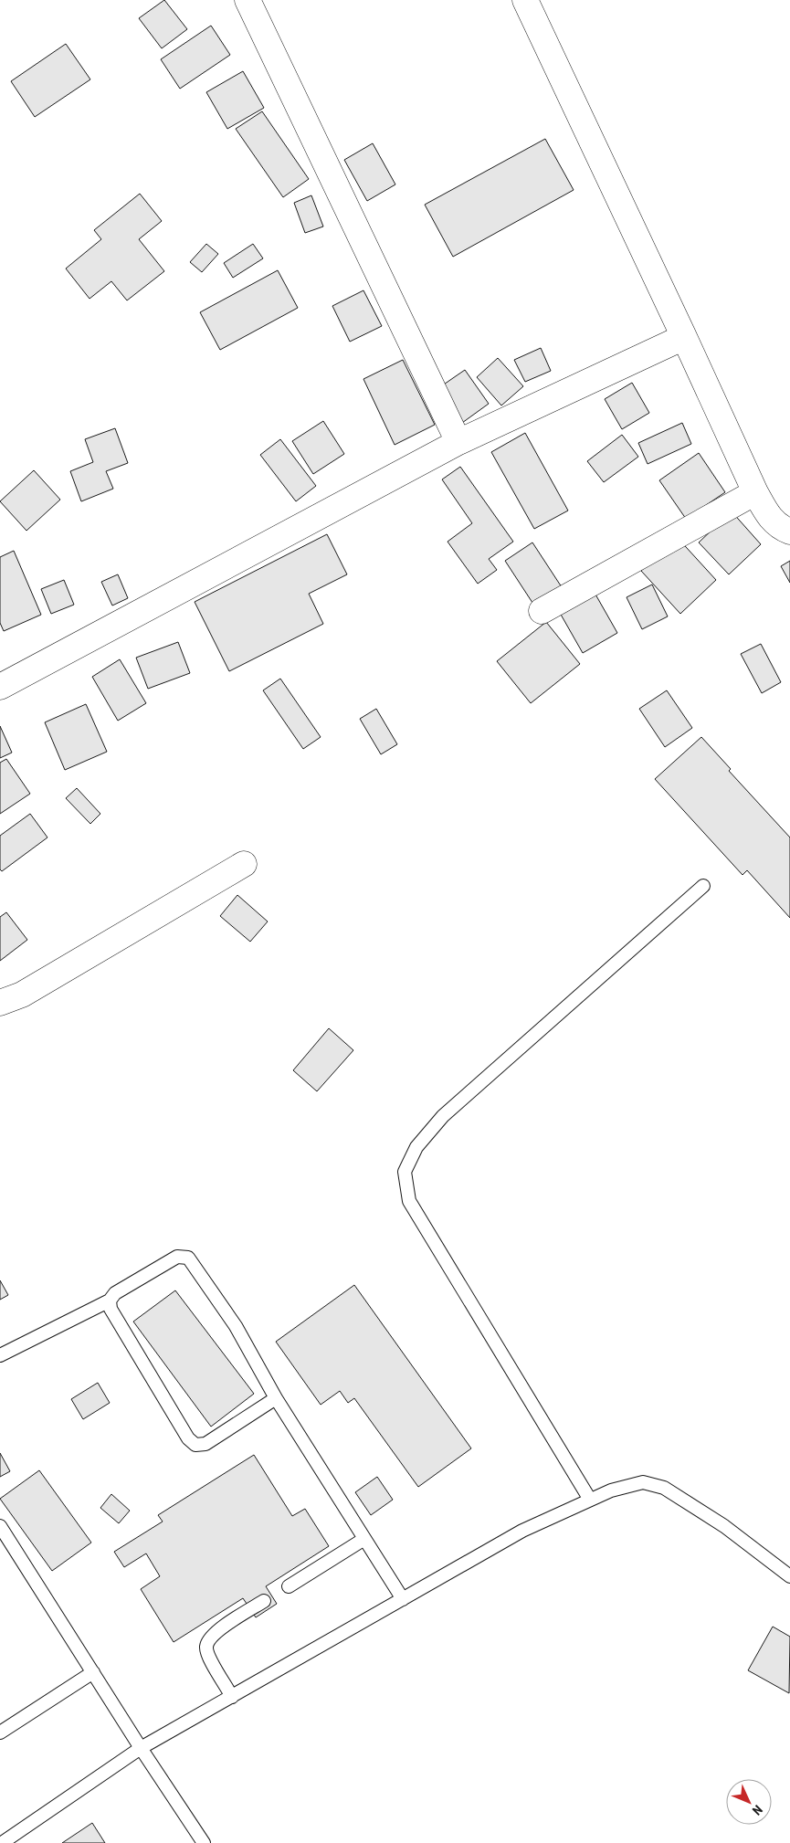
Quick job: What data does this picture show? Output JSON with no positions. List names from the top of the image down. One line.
{"north":"bottom right"}
